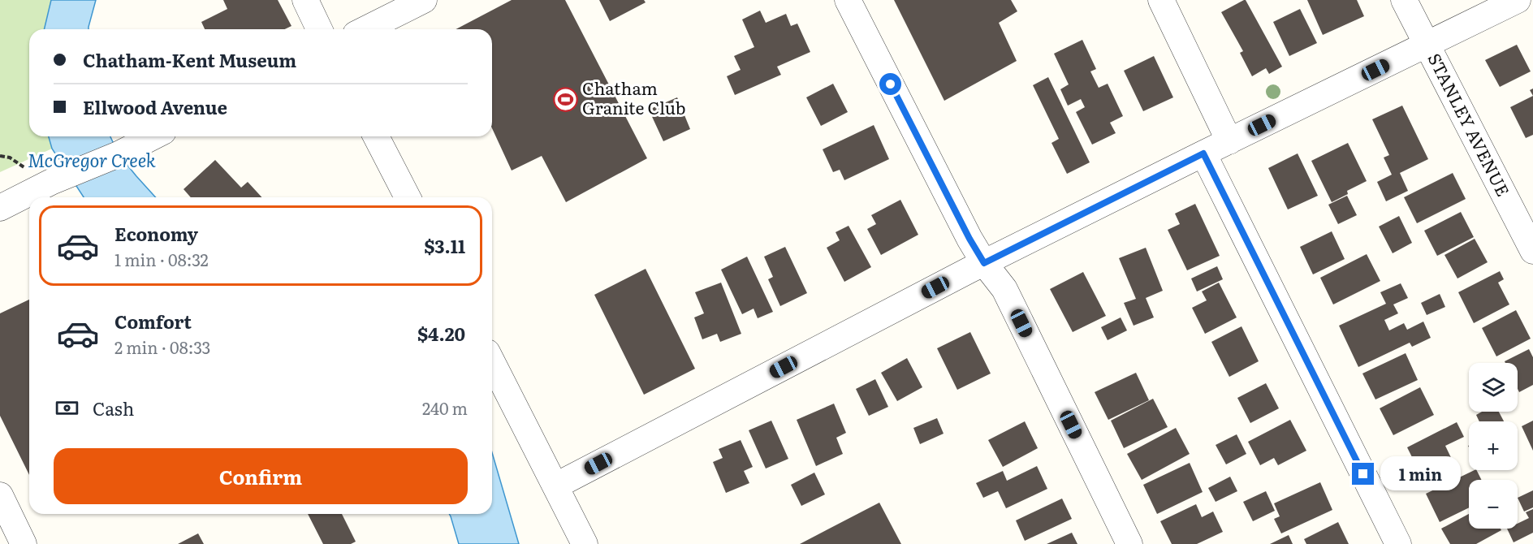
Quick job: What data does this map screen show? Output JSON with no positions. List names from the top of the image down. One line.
{"streets":{"street":["STANLEY AVENUE"]},"water":["McGregor Creek"],"places":{"sports":["Chatham Granite Club"]},"page":{"banner":["Chatham-Kent Museum","Ellwood Avenue"],"list":[{"name":"Economy","note":"1 min · 08:32","value":"$3.11"},{"name":"Comfort","note":"2 min · 08:33","value":"$4.20"}],"map_buttons":["+","−"],"pay":["Cash","240 m"],"buttons":"Confirm","bubble":"1 min"}}
